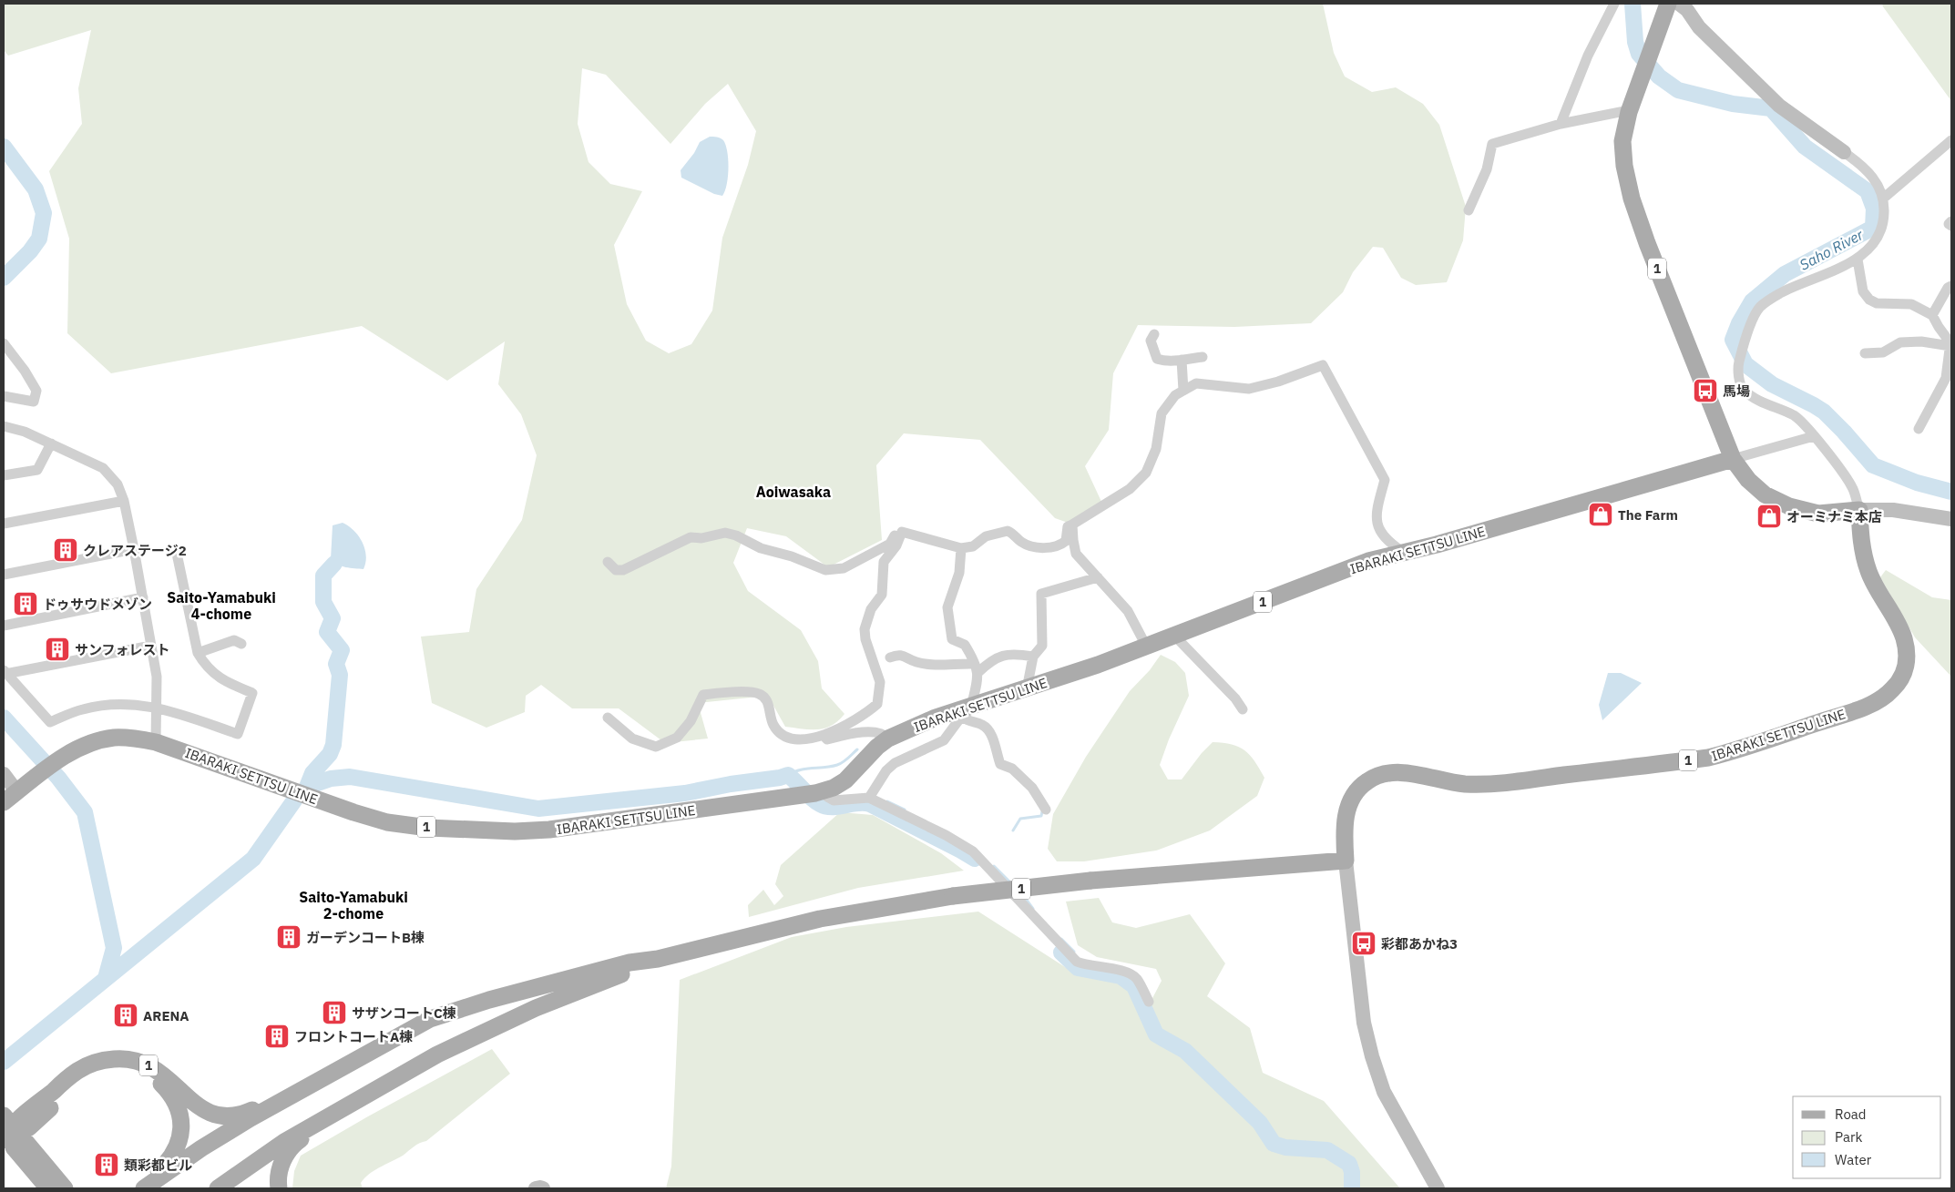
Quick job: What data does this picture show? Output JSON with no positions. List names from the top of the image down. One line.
{"streets":{"main road":["1","IBARAKI SETTSU LINE"]},"crossings":[["1","IBARAKI SETTSU LINE"]],"districts":["Aoiwasaka","Saito-Yamabuki 4-chome","Saito-Yamabuki 2-chome"],"water":["Saho River"],"places":{"bus stop":["馬場","彩都あかね3"],"shop":["The Farm","オーミナミ本店"],"building":["クレアステージ2","ドゥサウドメゾン","サンフォレスト","ガーデンコートB棟","サザンコートC棟","ARENA","フロントコートA棟","類彩都ビル"]},"legend":["Road","Park","Water"]}
